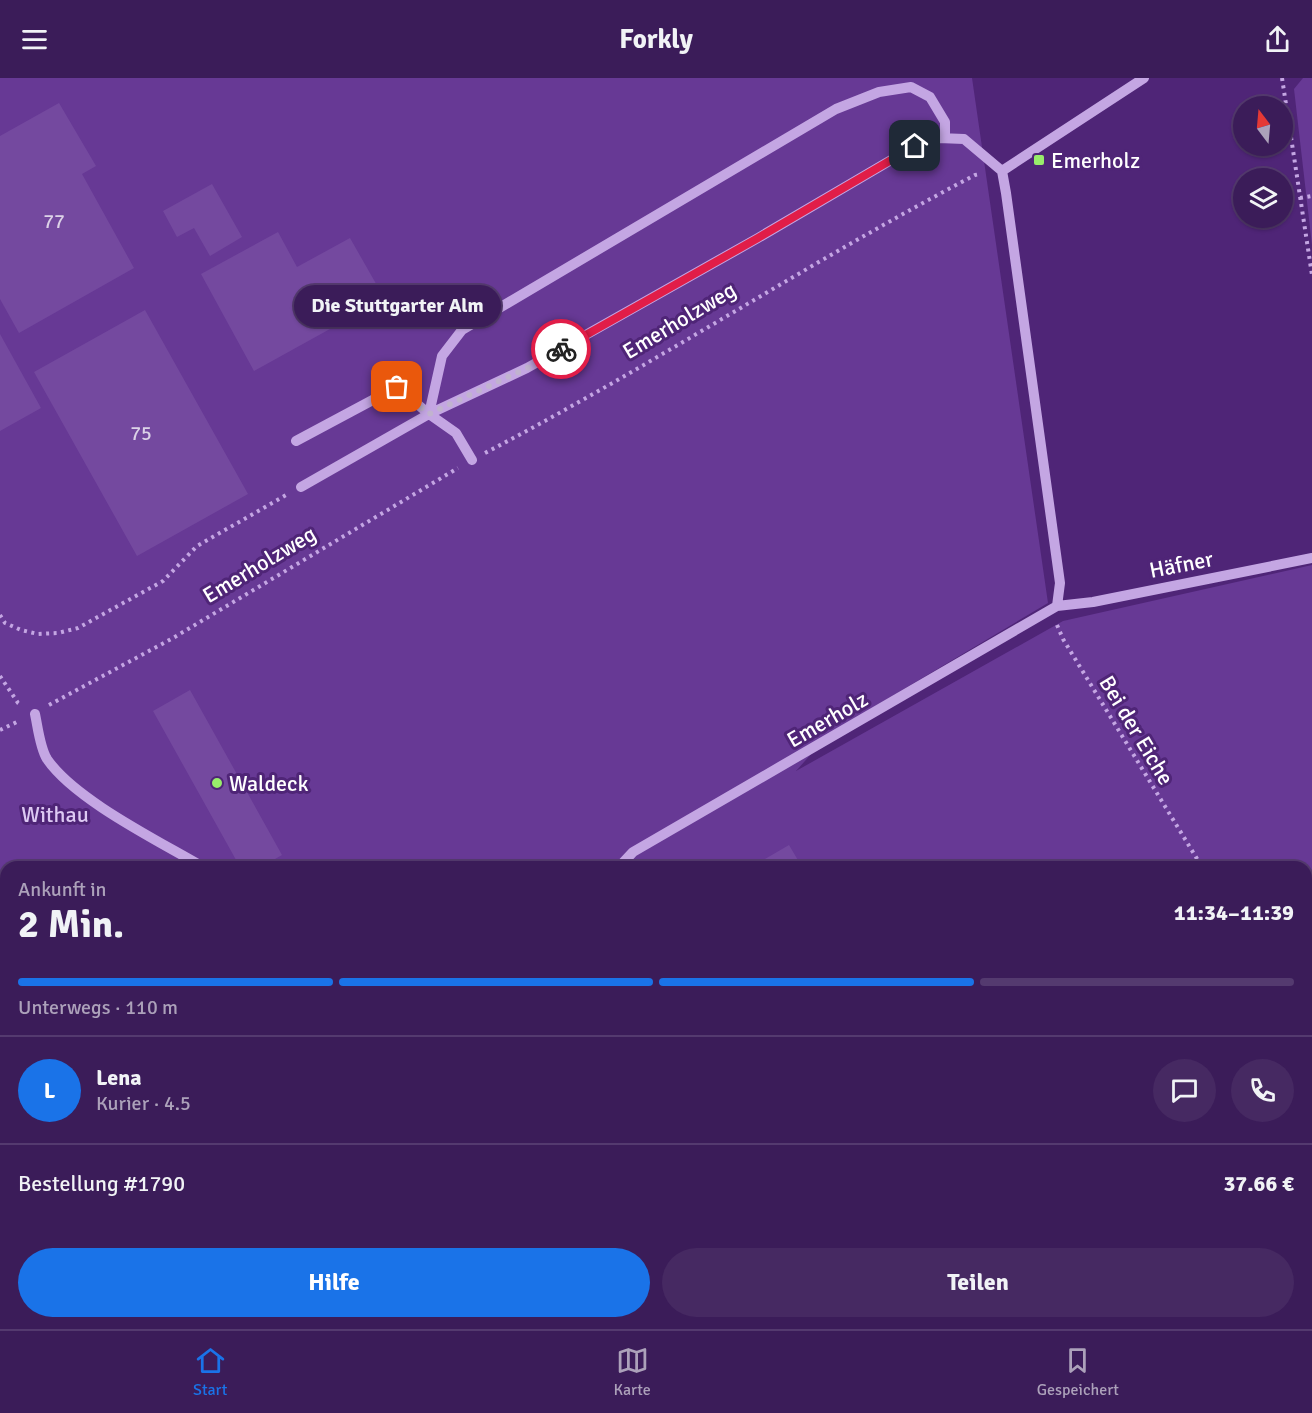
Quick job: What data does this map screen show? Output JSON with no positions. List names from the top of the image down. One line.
{"streets":{"street":["Häfner","Emerholz"],"path":["Emerholzweg","Bei der Eiche"]},"crossings":[["Häfner","Emerholz"],["Häfner","Bei der Eiche"],["Emerholz","Bei der Eiche"]],"parks":["Withau"],"places":{"transit":["Emerholz"],"other":["Die Stuttgarter Alm","Waldeck"]},"house_numbers":["77","75"],"north":"top","page":{"header":"Forkly","bubble":"Die Stuttgarter Alm","heading":["2 Min.","Ankunft in","11:34–11:39"],"panel":["Lena","Kurier · 4.5","Bestellung #1790","37.66 €"],"bar":"Unterwegs · 110 m","round":"L","buttons":["Hilfe","Teilen"],"tabs":["Start","Karte","Gespeichert"]}}
